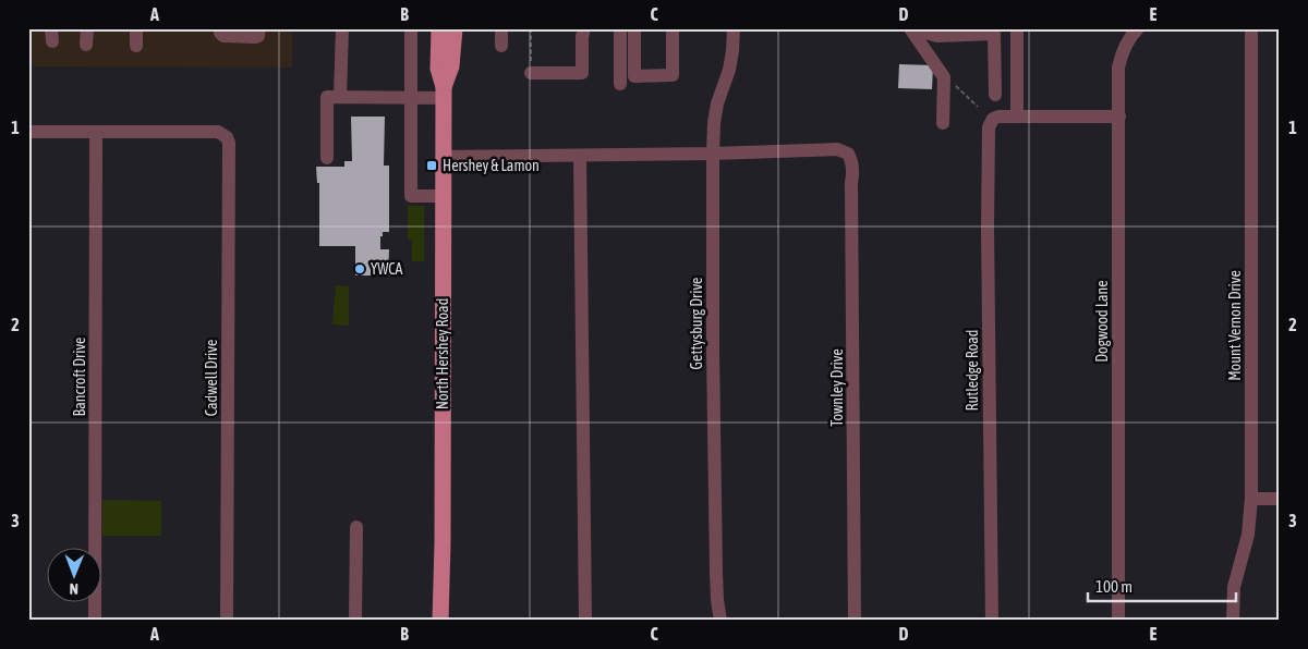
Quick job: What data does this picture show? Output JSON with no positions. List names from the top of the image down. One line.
{"streets":{"main road":["North Hershey Road"],"street":["Dogwood Lane","Gettysburg Drive","Mount Vernon Drive","Rutledge Road","Bancroft Drive","Cadwell Drive","Townley Drive"]},"crossings":[["Gettysburg Drive","Townley Drive"],["Bancroft Drive","Cadwell Drive"]],"places":{"transit":["Hershey & Lamon"],"other":["YWCA"]},"scale_bar":"100 m","north":"bottom","grid":{"columns":["A","B","C","D","E"],"rows":["1","2","3"]}}
